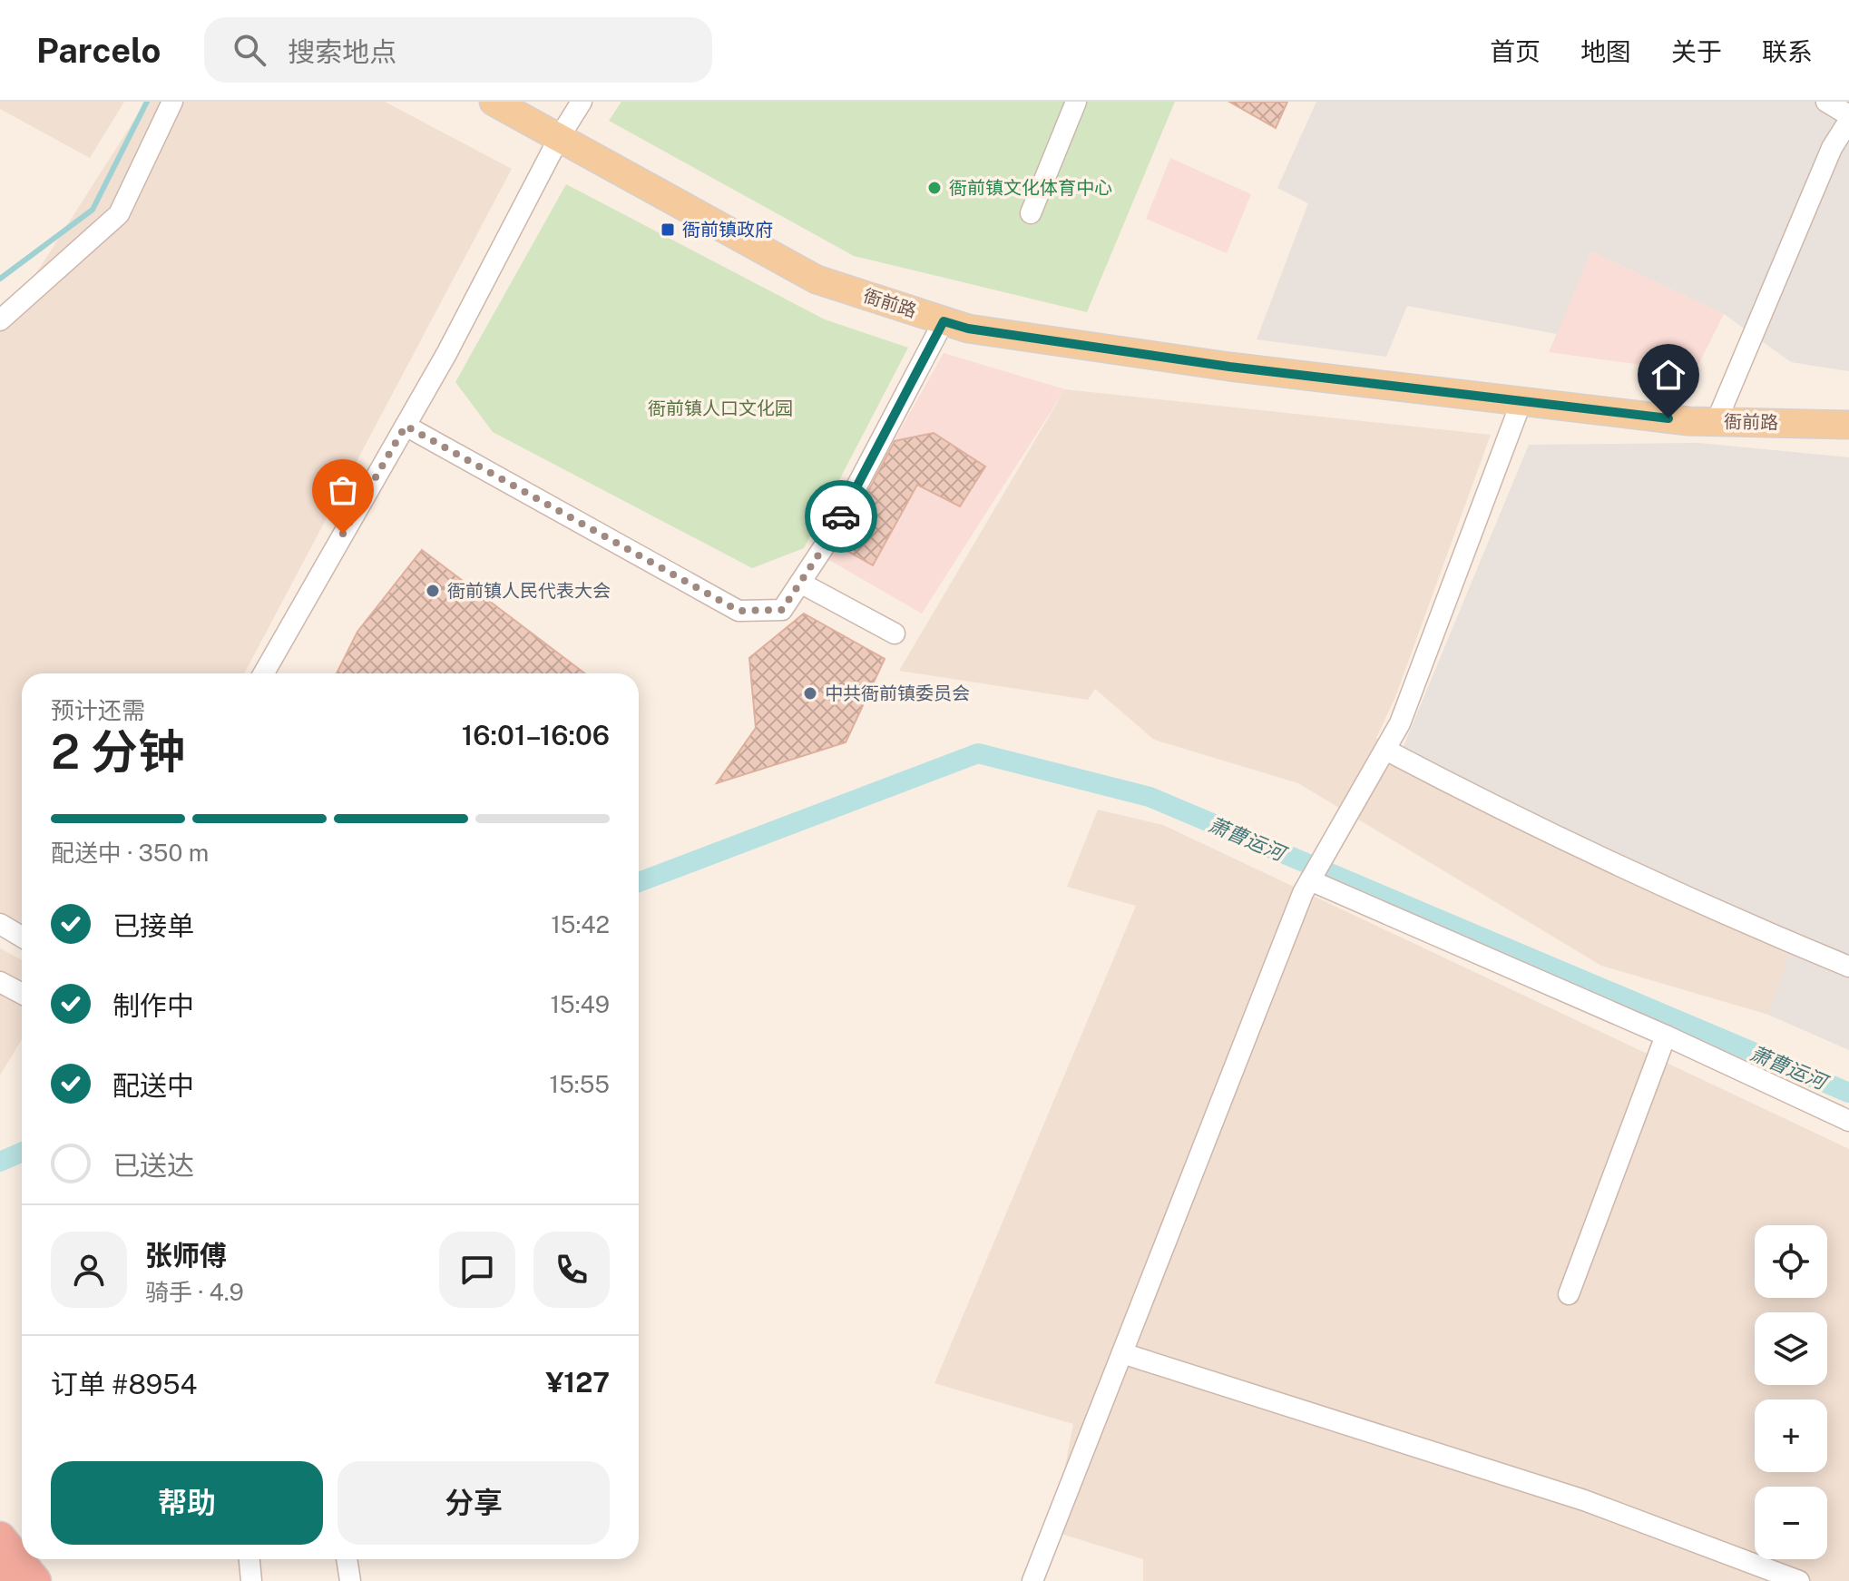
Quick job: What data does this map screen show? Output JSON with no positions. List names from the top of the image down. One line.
{"streets":{"main road":["衙前路"]},"water":["萧曹运河"],"parks":["衙前镇人口文化园"],"places":{"other":["衙前镇文化体育中心","衙前镇人民代表大会","中共衙前镇委员会"],"transit":["衙前镇政府"]},"page":{"header":"Parcelo","search":"搜索地点","nav":["首页","地图","关于","联系"],"heading":["2 分钟","预计还需","16:01–16:06"],"panel":["张师傅","骑手 · 4.9","订单 #8954","¥127"],"bar":"配送中 · 350 m","list":[["已接单","15:42"],["制作中","15:49"],["配送中","15:55"],"已送达"],"map_buttons":["+","−"],"buttons":["帮助","分享"]}}
